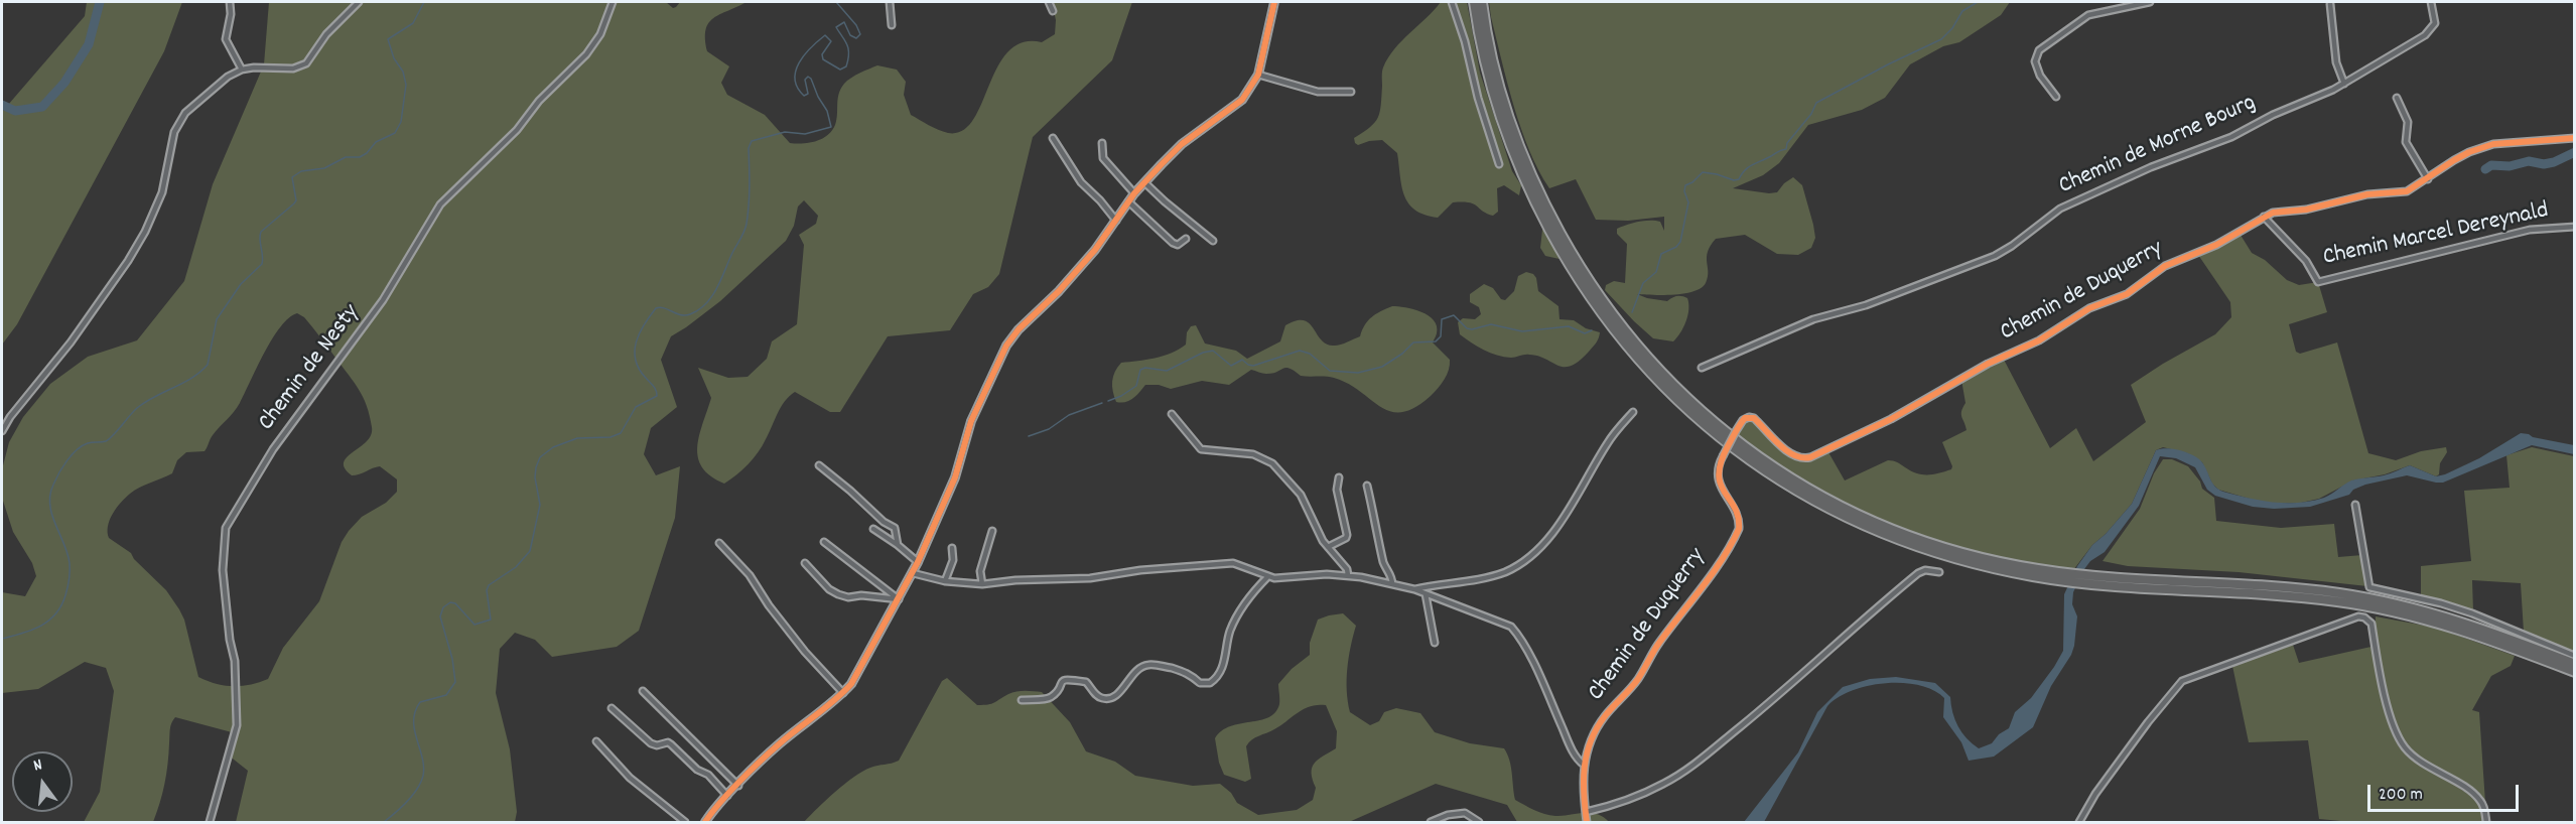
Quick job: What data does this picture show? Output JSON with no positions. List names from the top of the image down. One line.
{"streets":{"street":["Chemin de Morne Bourg","Chemin Marcel Dereynald","Chemin de Duquerry","Chemin de Nesty"]},"crossings":[["Chemin Marcel Dereynald","Chemin de Duquerry"]],"scale_bar":"200 m","north":"top"}
